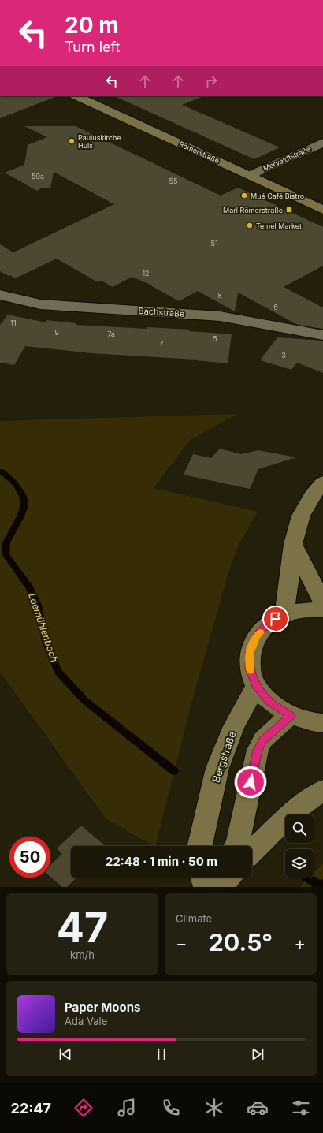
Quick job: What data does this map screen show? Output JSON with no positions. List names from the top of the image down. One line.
{"streets":{"main road":["Römerstraße","Bergstraße"],"street":["Merveldtstraße","Bachstraße"]},"crossings":[["Römerstraße","Merveldtstraße"]],"water":["Loemühlenbach"],"places":{"other":["Pauluskirche Hüls","Mué Café Bistro","Temel Market"],"transit":["Marl Römerstraße"]},"house_numbers":["59a","55","51","12","8","6","11","9","7a","5","7","3"],"page":{"turn":["20 m","Turn left"],"limit":"50","trip":"22:48 · 1 min · 50 m","tile":[["47","km/h"],"Climate"],"heat":["−","20.5°","+"],"song":["Paper Moons","Ada Vale"],"tabs":"22:47"}}
